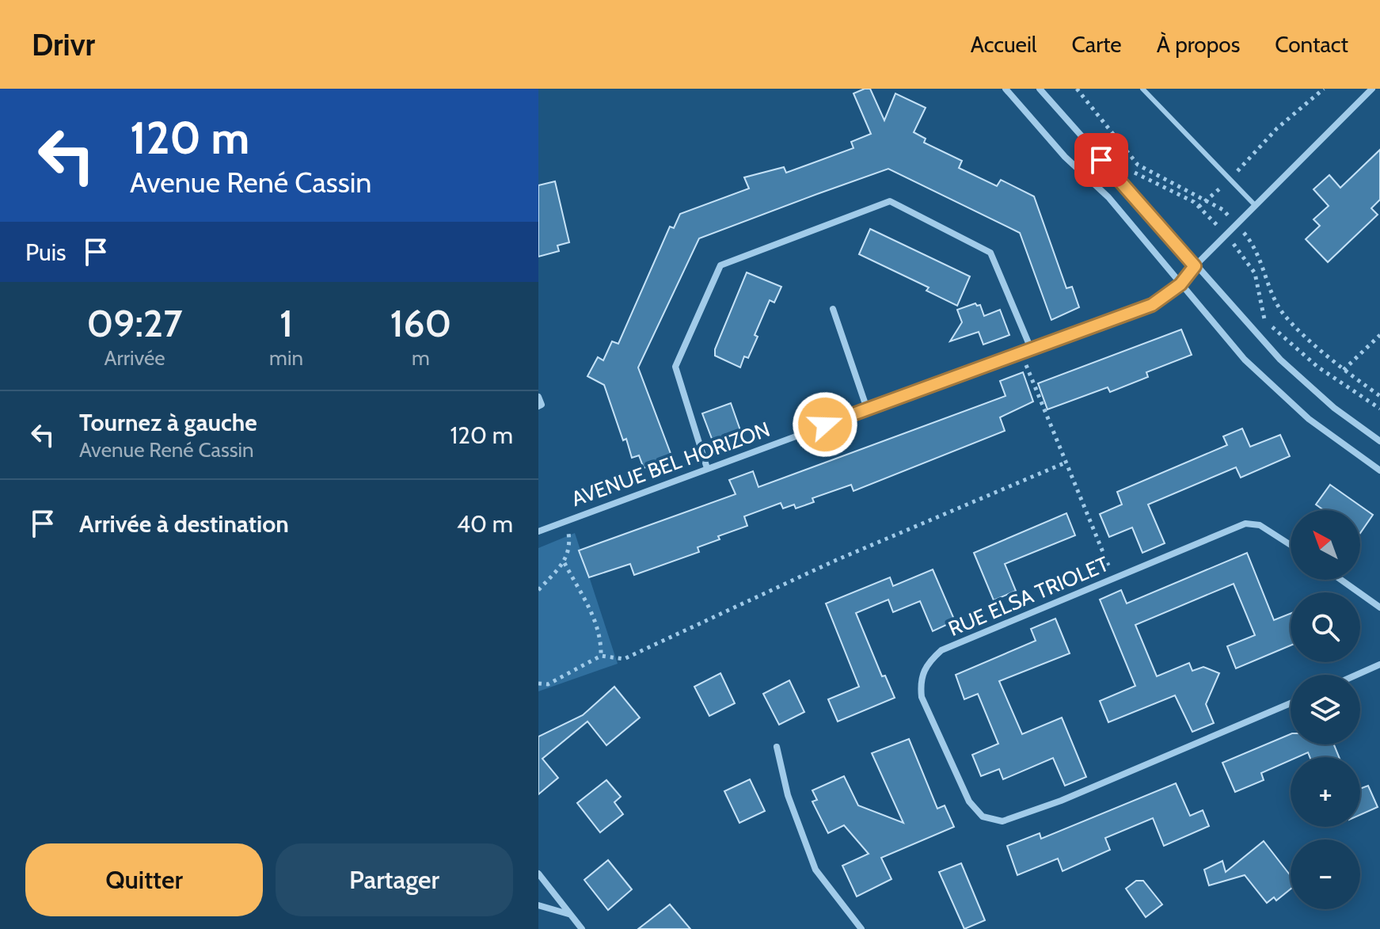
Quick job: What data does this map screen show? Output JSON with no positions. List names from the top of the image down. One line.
{"streets":{"street":["AVENUE BEL HORIZON","RUE ELSA TRIOLET"]},"north":"top left","page":{"header":"Drivr","nav":["Accueil","Carte","À propos","Contact"],"turn":["120 m","Avenue René Cassin"],"then":"Puis","eta":["09:27","Arrivée","1","min","160","m"],"list":[{"name":"Tournez à gauche","note":"Avenue René Cassin","value":"120 m"},{"name":"Arrivée à destination","value":"40 m"}],"map_buttons":["+","−"],"buttons":["Quitter","Partager"]}}
